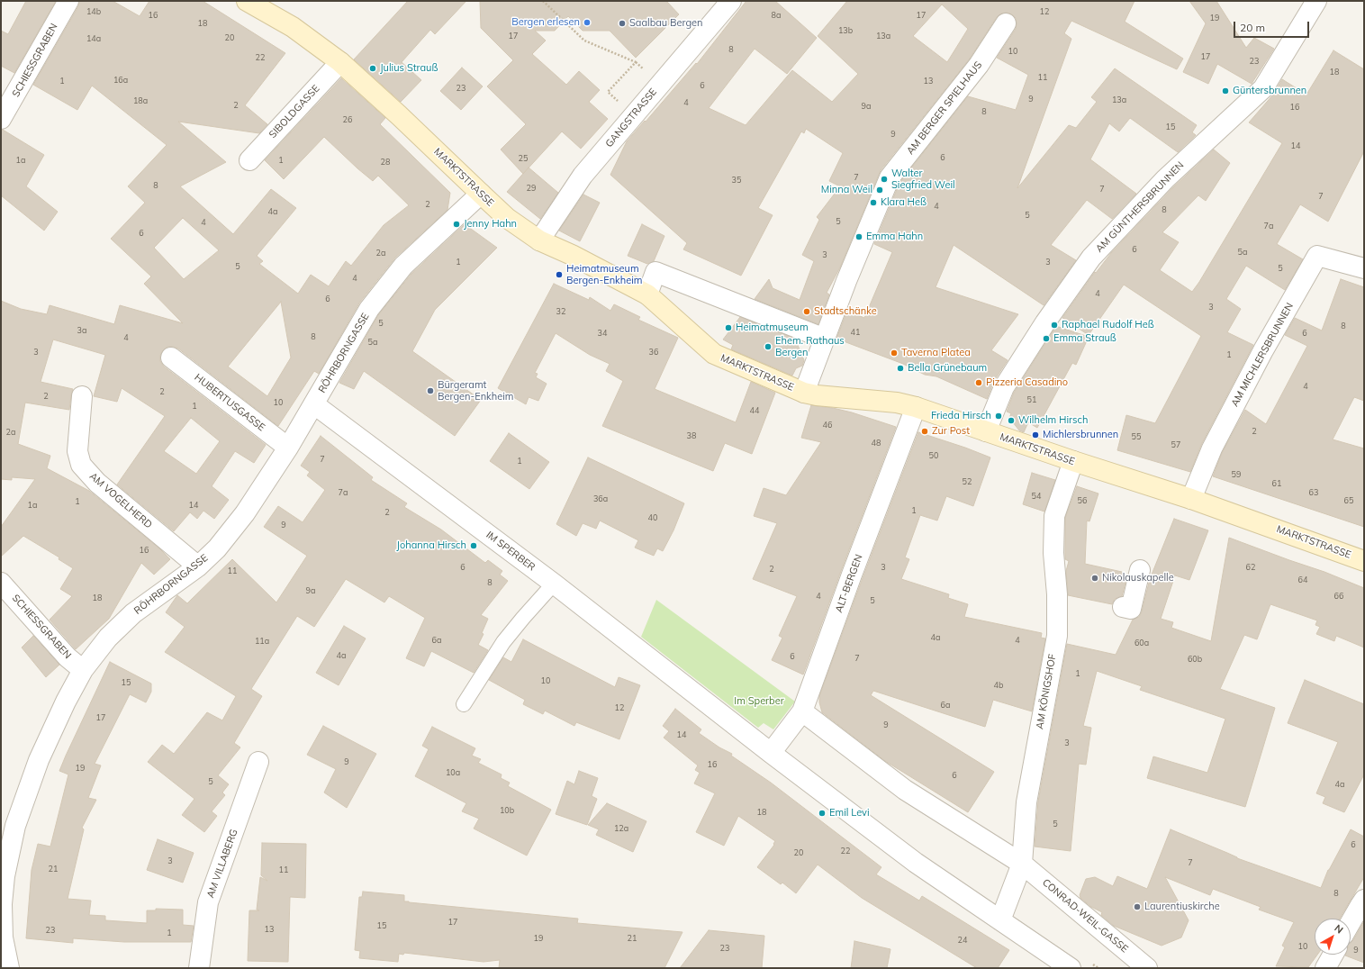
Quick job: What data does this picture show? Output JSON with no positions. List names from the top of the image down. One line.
{"streets":{"street":["SCHIESSGRABEN","AM BERGER SPIELHAUS","SIBOLDGASSE","GANGSTRASSE","MARKTSTRASSE","AM GÜNTHERSBRUNNEN","RÖHRBORNGASSE","AM MICHLERSBRUNNEN","HUBERTUSGASSE","AM VOGELHERD","IM SPERBER","ALT-BERGEN","AM KÖNIGSHOF","AM VILLABERG","CONRAD-WEIL-GASSE"]},"crossings":[["SCHIESSGRABEN","RÖHRBORNGASSE"],["AM BERGER SPIELHAUS","MARKTSTRASSE"],["SIBOLDGASSE","MARKTSTRASSE"],["GANGSTRASSE","MARKTSTRASSE"],["MARKTSTRASSE","AM GÜNTHERSBRUNNEN"],["MARKTSTRASSE","RÖHRBORNGASSE"],["MARKTSTRASSE","AM MICHLERSBRUNNEN"],["MARKTSTRASSE","ALT-BERGEN"],["MARKTSTRASSE","AM KÖNIGSHOF"],["RÖHRBORNGASSE","HUBERTUSGASSE"],["RÖHRBORNGASSE","AM VOGELHERD"],["RÖHRBORNGASSE","IM SPERBER"],["IM SPERBER","ALT-BERGEN"],["IM SPERBER","AM KÖNIGSHOF"],["AM KÖNIGSHOF","CONRAD-WEIL-GASSE"]],"parks":["Im Sperber"],"places":["Bergen erlesen","Saalbau Bergen","Julius Strauß","Güntersbrunnen","Walter Siegfried Weil","Minna Weil","Klara Heß","Jenny Hahn","Emma Hahn","Heimatmuseum Bergen-Enkheim","Stadtschänke","Raphael Rudolf Heß","Heimatmuseum","Emma Strauß","Ehem. Rathaus Bergen","Taverna Platea","Bella Grünebaum","Pizzeria Casadino","Bürgeramt Bergen-Enkheim","Frieda Hirsch","Wilhelm Hirsch","Zur Post","Michlersbrunnen","Johanna Hirsch","Nikolauskapelle","Emil Levi","Laurentiuskirche"],"house_numbers":["14b","12","16","8a","17","19","18","13b","17","13a","20","14a","8","10","17","22","23","18","11","16a","1","13","6","23","9","13a","18a","4","2","9a","16","8","26","15","9","14","6","25","1a","1","28","7","35","8","29","7","7","2","4","8","4a","5","5","4","7a","6","6","5a","2a","3","1","3","5","5","4","4","6","3","32","5","8","3a","41","34","6","8","4","5a","3","36","1","4","2","2","51","10","1","44","46","2","2a","38","55","48","57","50","7","1","59","52","61","7a","63","54","36a","56","65","1","1a","14","1","2","40","9","16","6","3","62","2","11","64","8","9a","4","66","18","5","4a","6a","4","11a","60a","4a","6","7","60b","1","10","15","4b","6a","12","17","9","14","3","9","16","19","10a","6","5","4a","10b","18","5","12a","6","22","20","3","7","21","11","8","17","15","13","23","1","19","21","24","10","23","9"],"scale_bar":"20 m","north":"top right"}
